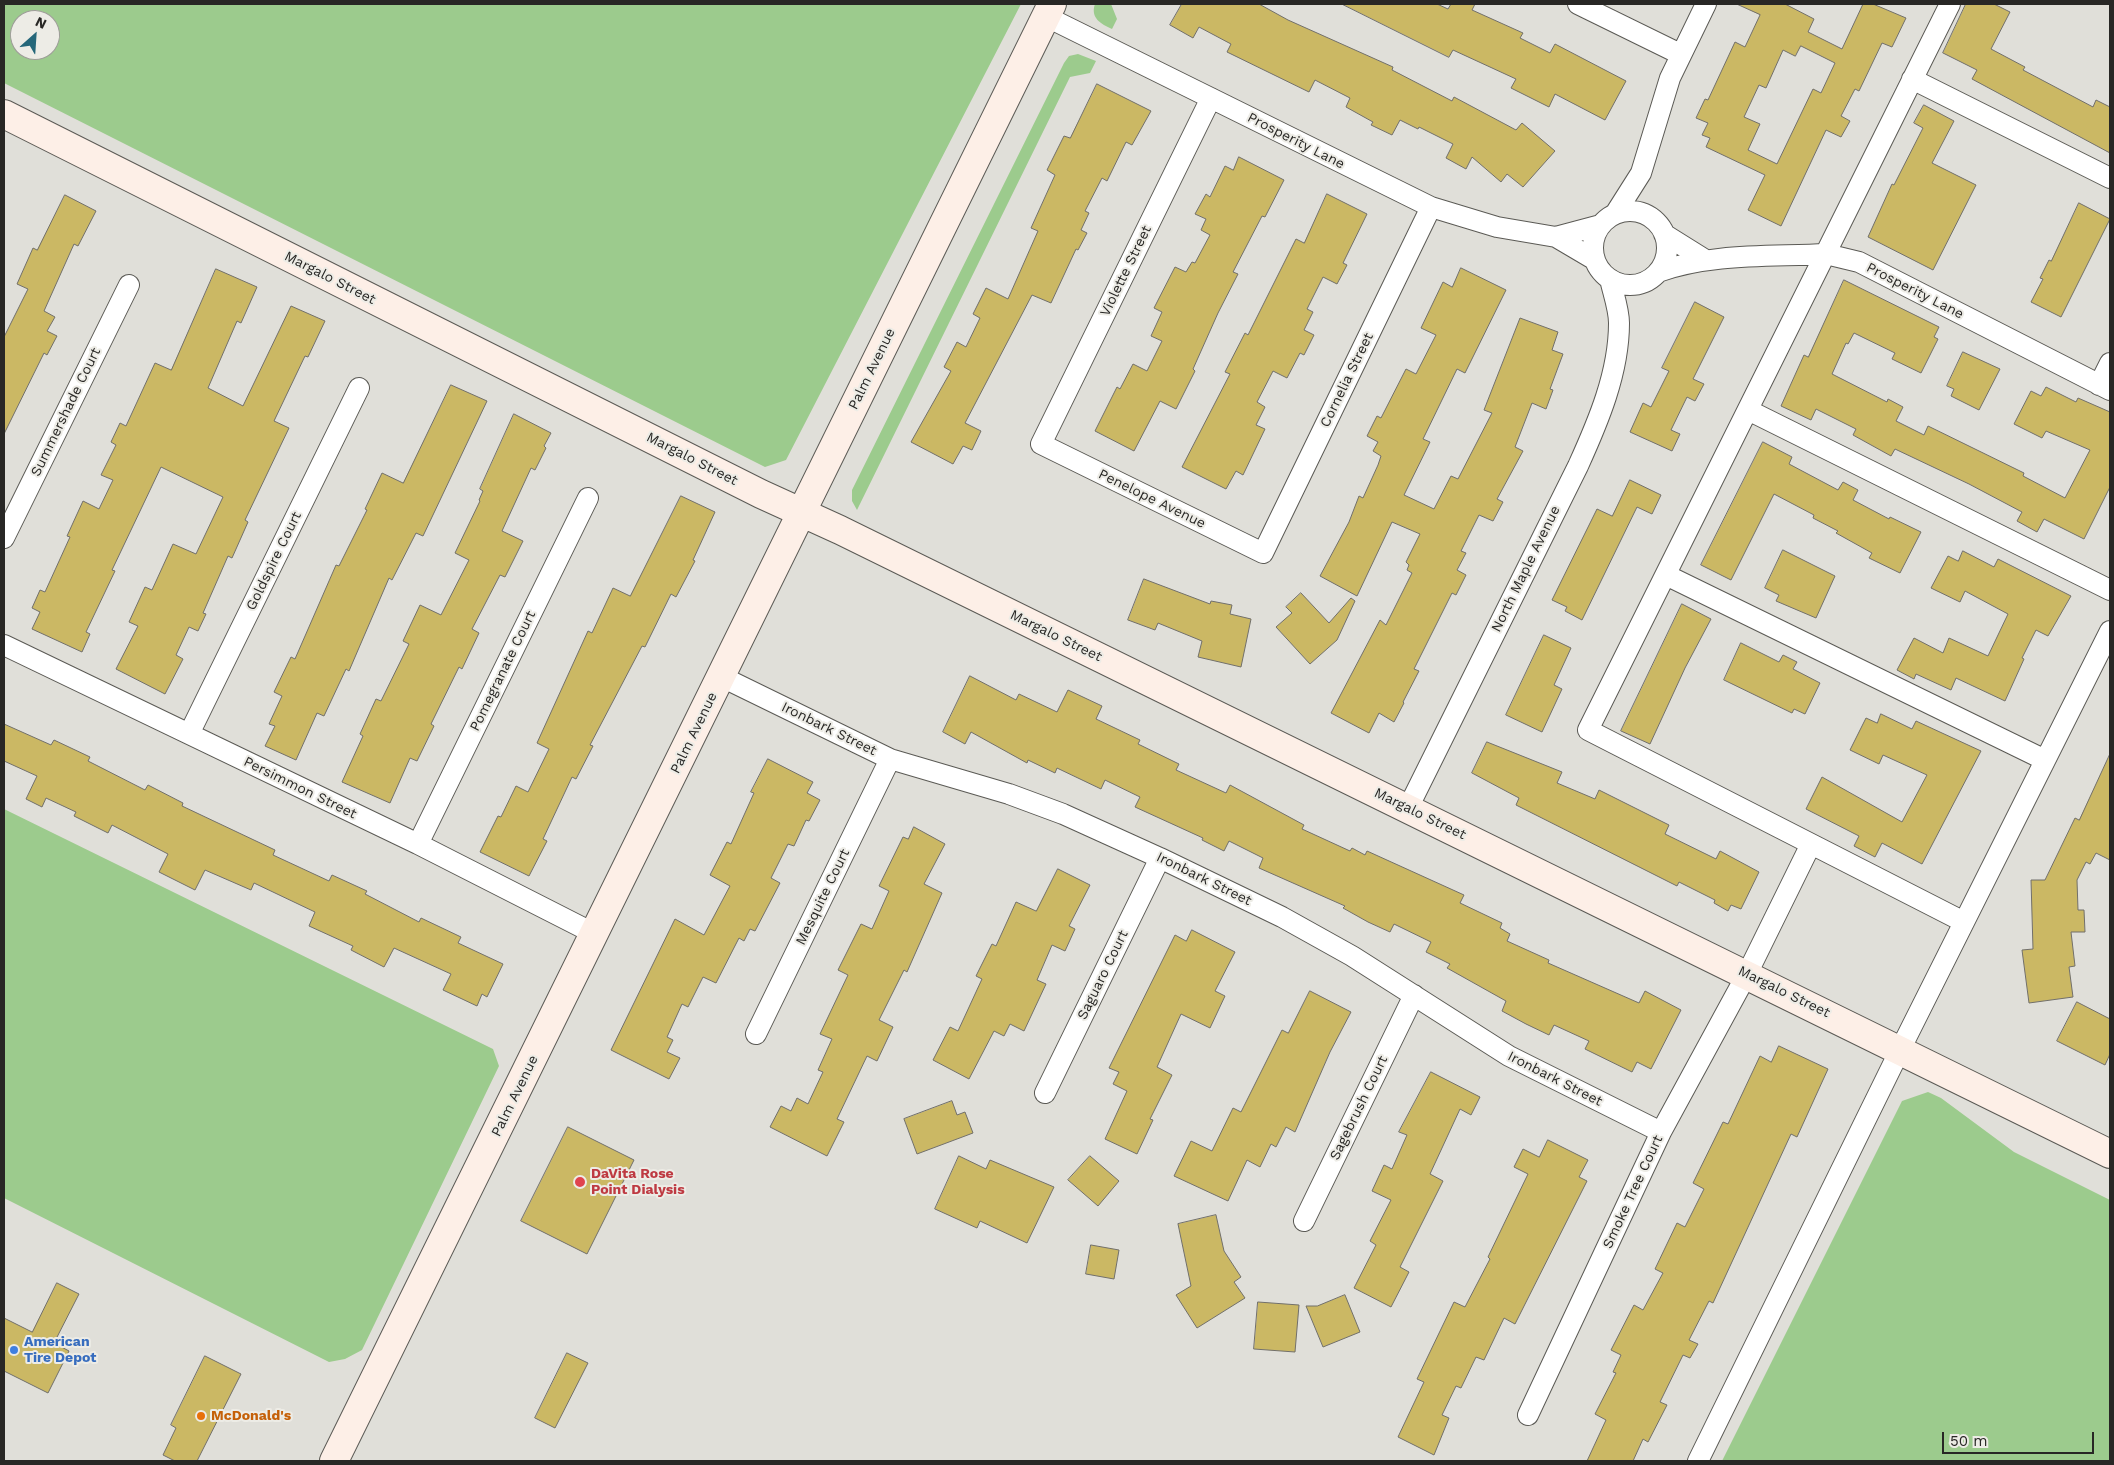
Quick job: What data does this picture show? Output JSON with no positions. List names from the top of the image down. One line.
{"streets":{"street":["Prosperity Lane","Violette Street","Margalo Street","Palm Avenue","Cornelia Street","Summershade Court","Penelope Avenue","Goldspire Court","North Maple Avenue","Pomegranate Court","Ironbark Street","Persimmon Street","Mesquite Court","Saguaro Court","Sagebrush Court","Smoke Tree Court"]},"crossings":[["Prosperity Lane","Violette Street"],["Prosperity Lane","Palm Avenue"],["Prosperity Lane","Cornelia Street"],["Prosperity Lane","North Maple Avenue"],["Violette Street","Penelope Avenue"],["Margalo Street","Palm Avenue"],["Margalo Street","North Maple Avenue"],["Margalo Street","Smoke Tree Court"],["Palm Avenue","Ironbark Street"],["Palm Avenue","Persimmon Street"],["Cornelia Street","Penelope Avenue"],["Goldspire Court","Persimmon Street"],["Pomegranate Court","Persimmon Street"],["Ironbark Street","Mesquite Court"],["Ironbark Street","Saguaro Court"],["Ironbark Street","Sagebrush Court"],["Ironbark Street","Smoke Tree Court"]],"places":["DaVita Rose Point Dialysis","American Tire Depot","McDonald's"],"scale_bar":"50 m","north":"top right"}
